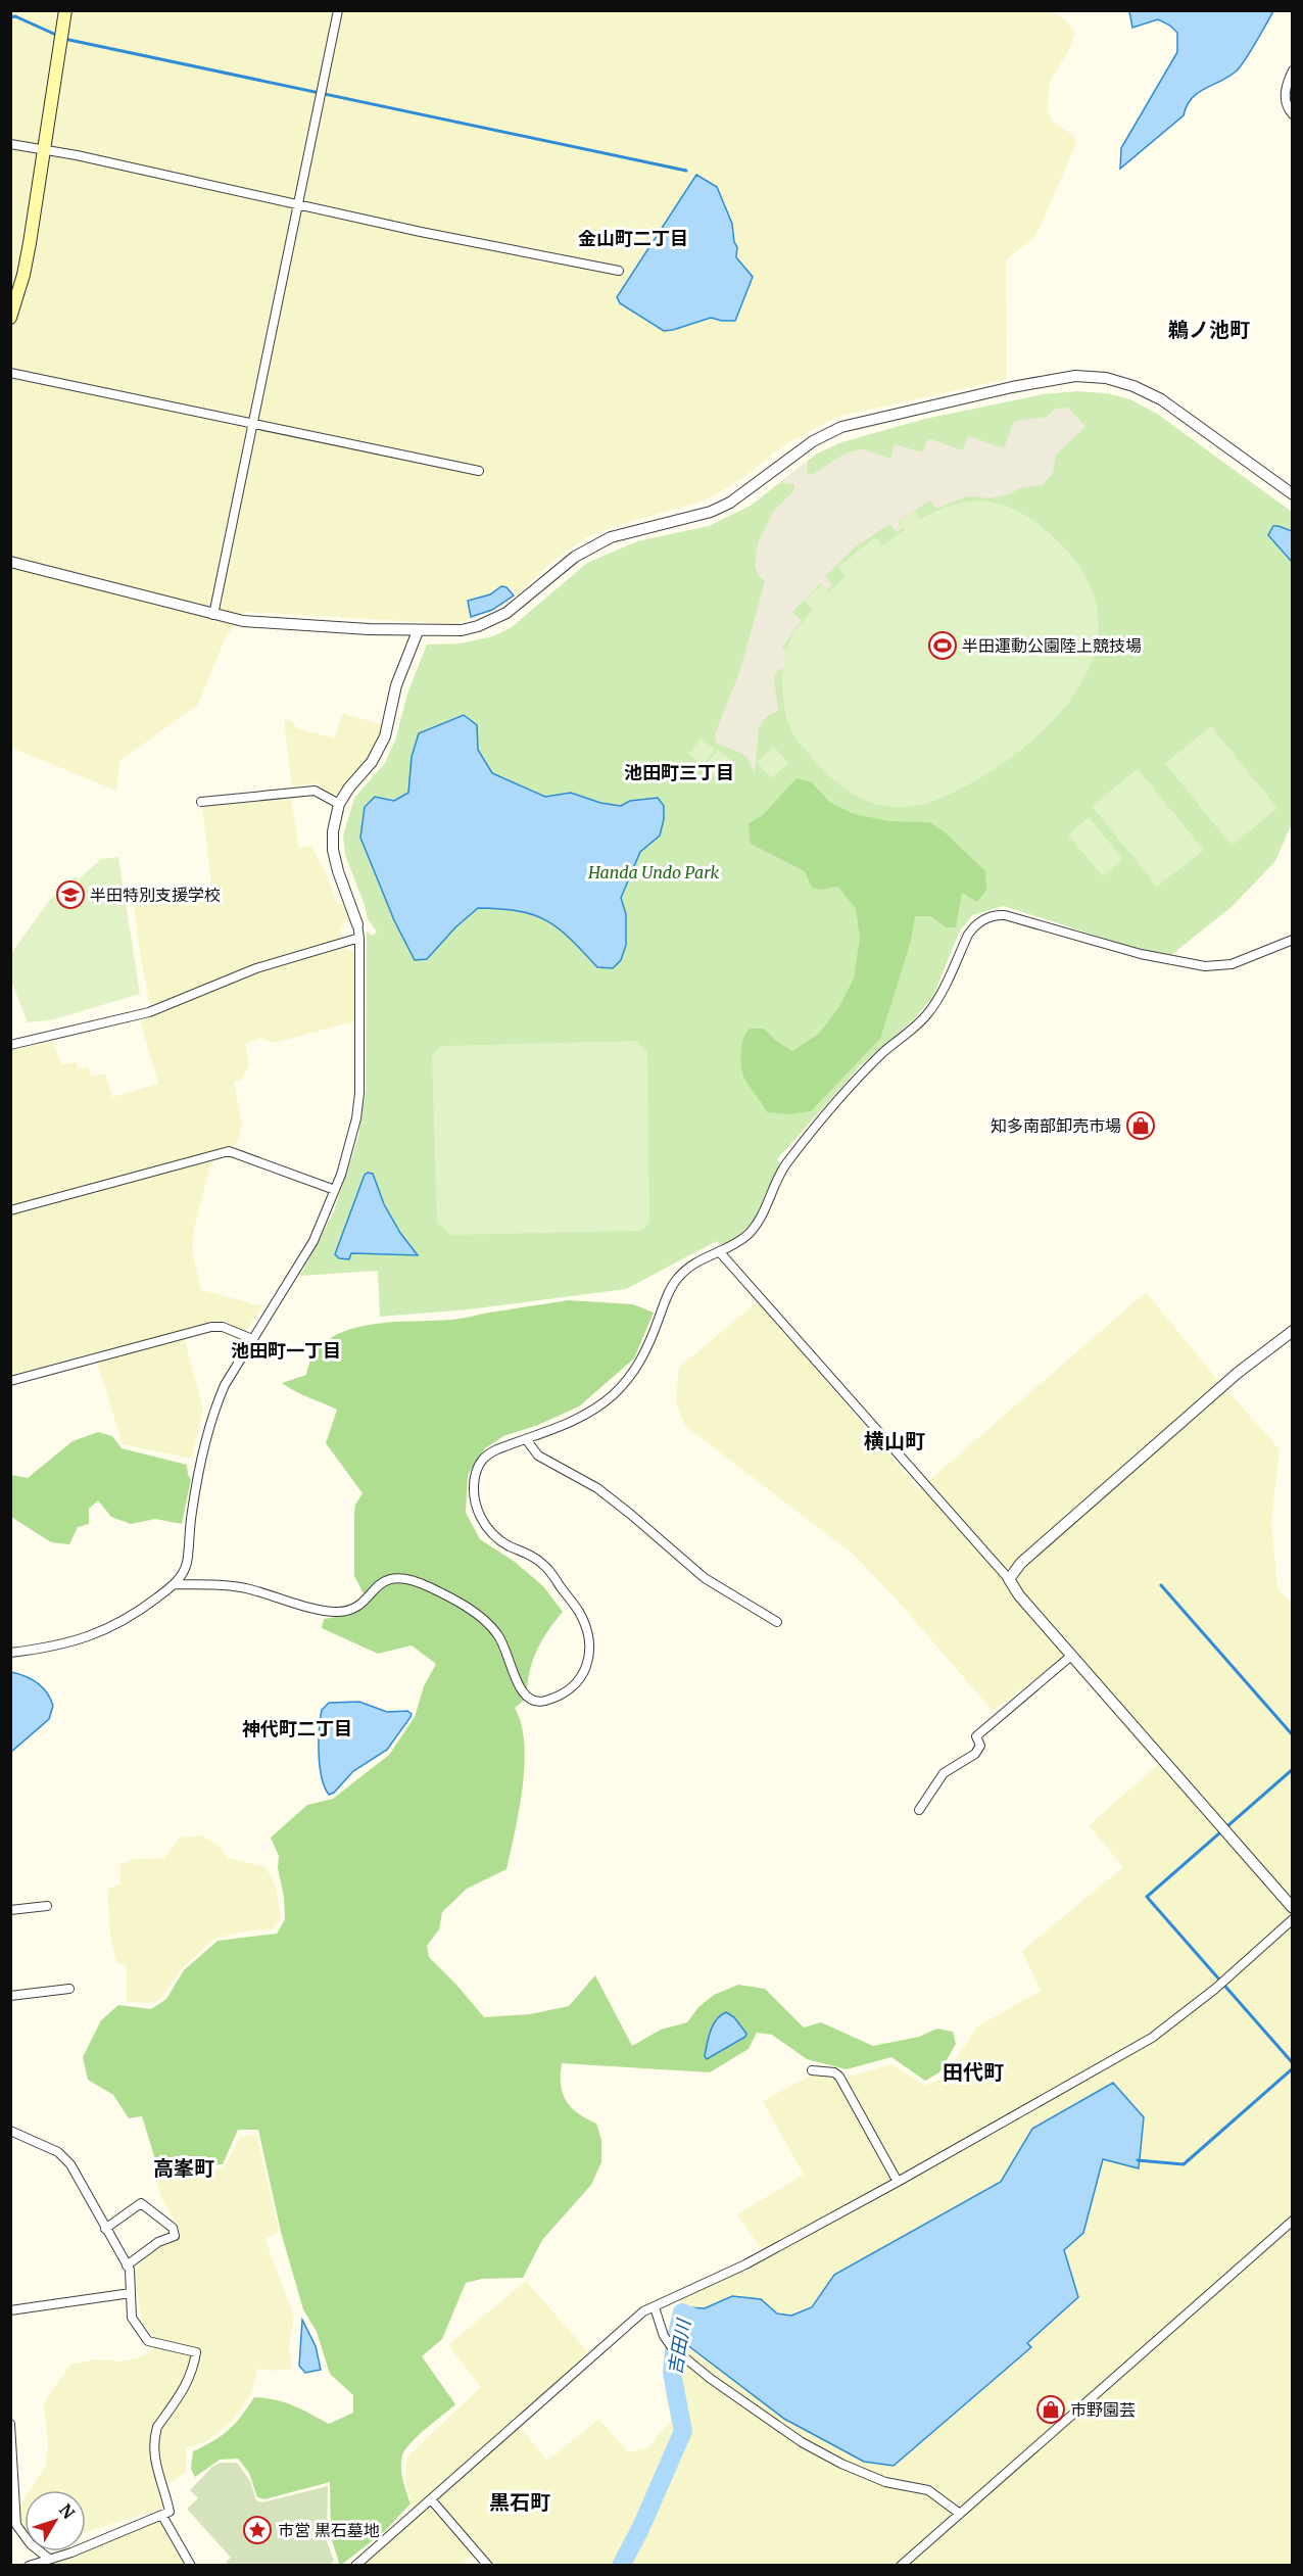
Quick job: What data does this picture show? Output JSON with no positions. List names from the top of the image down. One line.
{"districts":["金山町二丁目","鵜ノ池町","池田町三丁目","池田町一丁目","横山町","神代町二丁目","田代町","高峯町","黒石町"],"water":["吉田川"],"parks":["Handa Undo Park"],"places":{"sports":["半田運動公園陸上競技場"],"school or university":["半田特別支援学校"],"shop":["知多南部卸売市場","市野園芸"],"place":["市営 黒石墓地"]},"north":"top right"}
